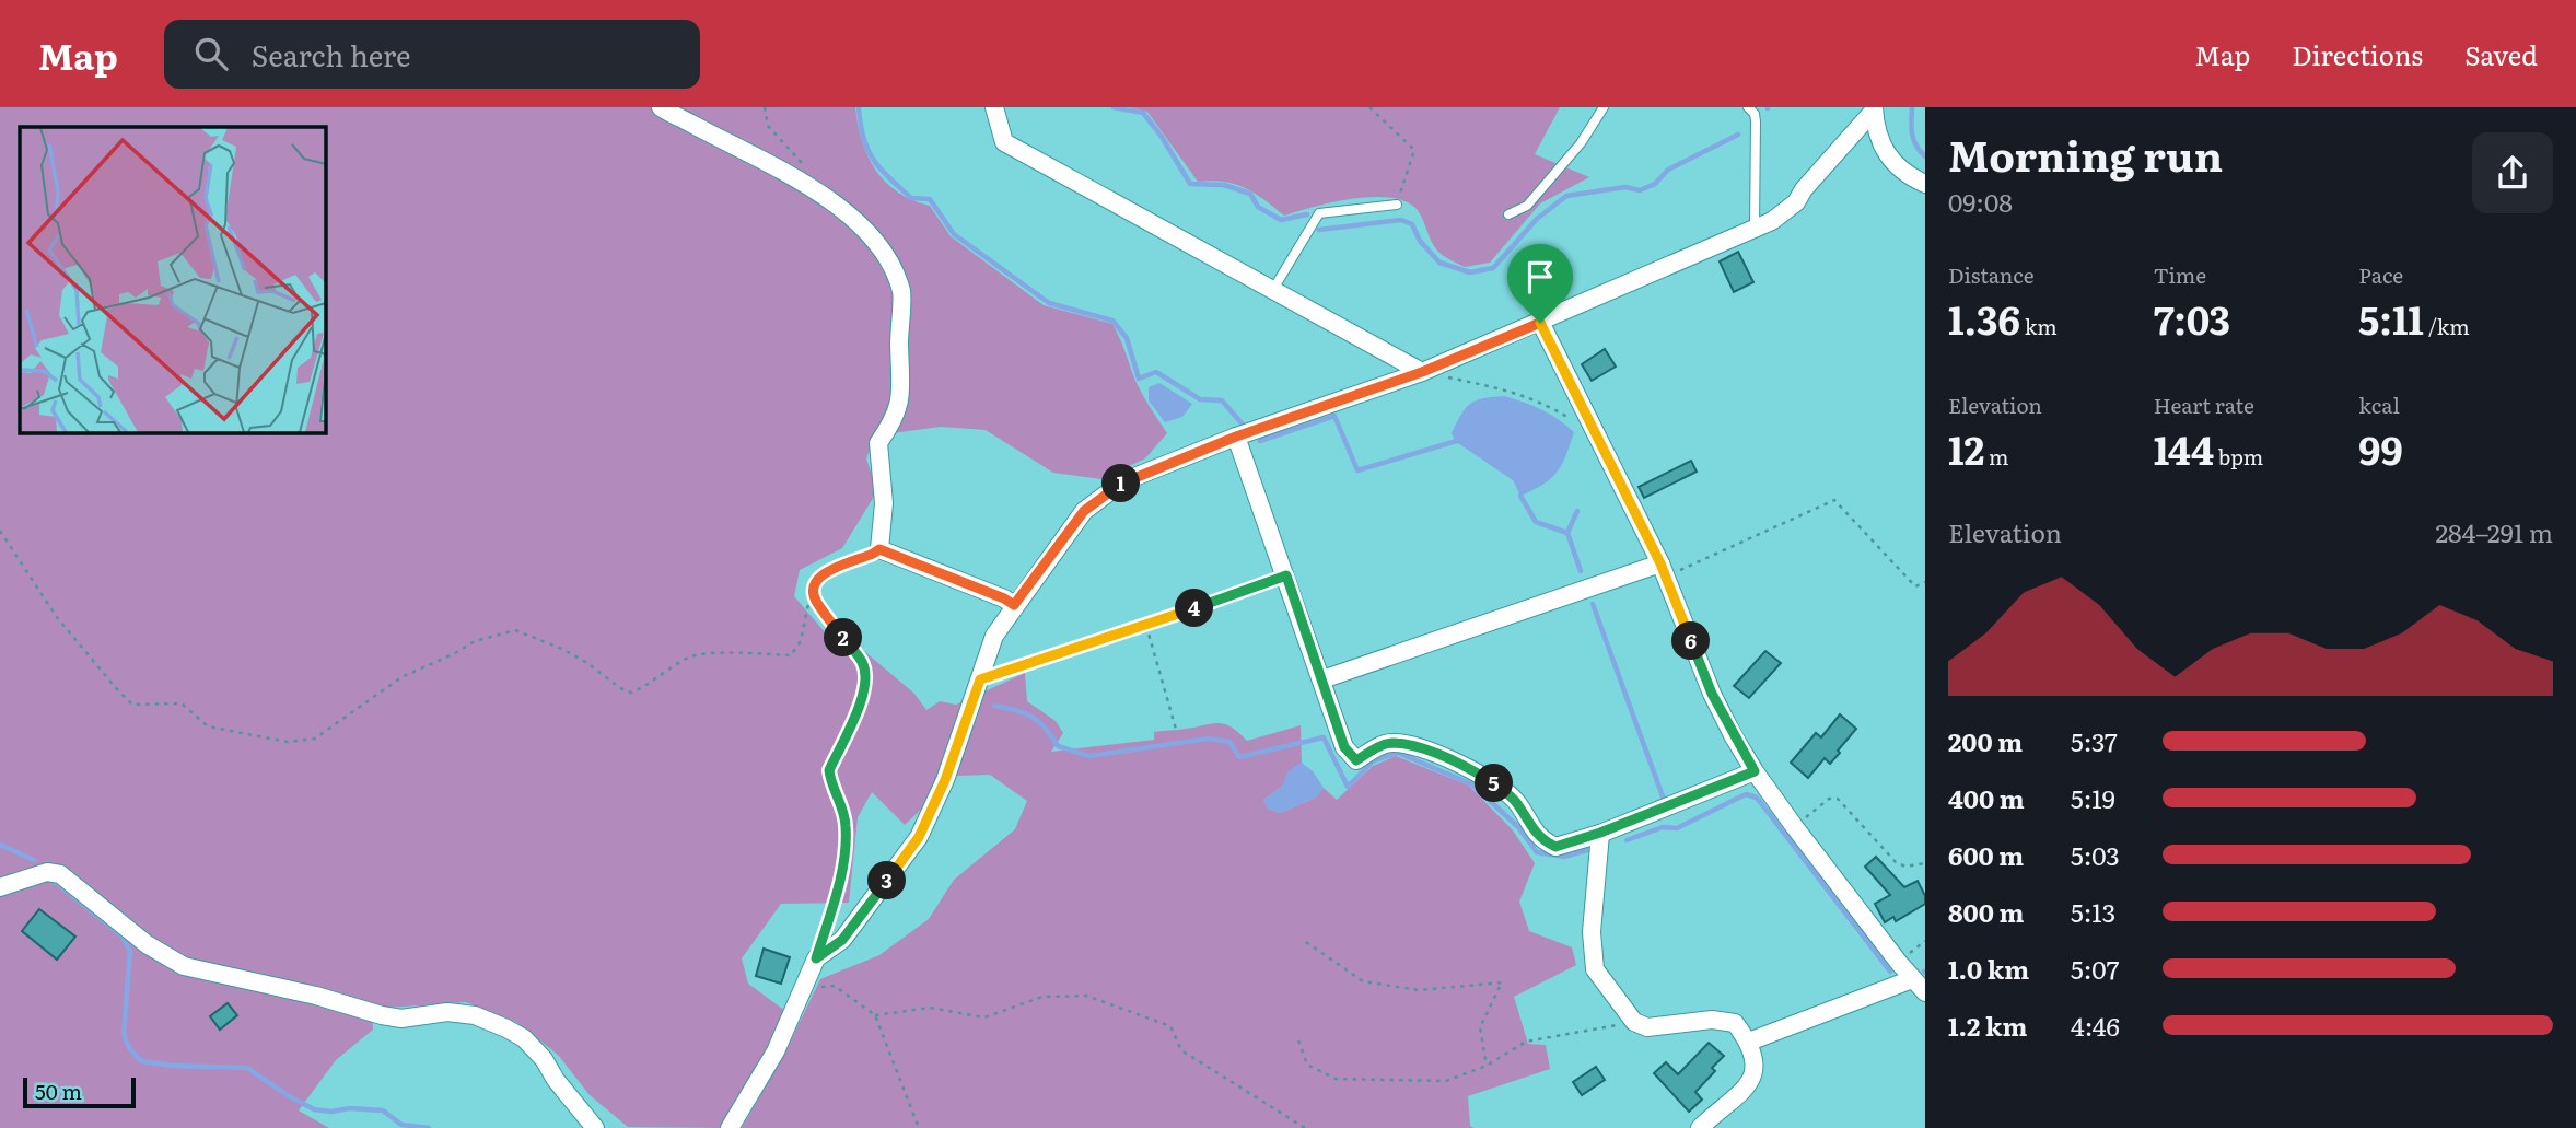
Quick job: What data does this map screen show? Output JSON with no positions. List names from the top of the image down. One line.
{"scale_bar":"50 m","page":{"header":"Map","search":"Search here","nav":["Map","Directions","Saved"],"heading":["Morning run","09:08"],"stats":[["Distance","1.36 km"],["Time","7:03"],["Pace","5:11 /km"],["Elevation","12 m"],["Heart rate","144 bpm"],["kcal","99"]],"pins":["1","4","2","6","5","3"],"chart":["Elevation","284–291 m"],"list":[{"name":"200 m","note":"5:37"},{"name":"400 m","note":"5:19"},{"name":"600 m","note":"5:03"},{"name":"800 m","note":"5:13"},{"name":"1.0 km","note":"5:07"},{"name":"1.2 km","note":"4:46"}],"scale":"50 m"}}
